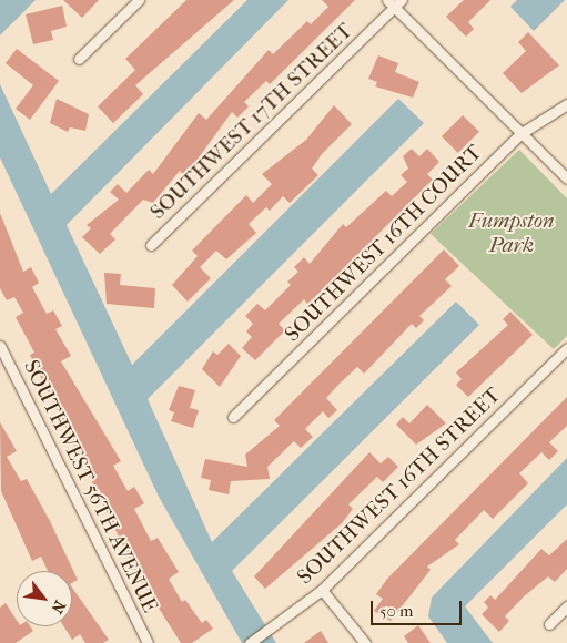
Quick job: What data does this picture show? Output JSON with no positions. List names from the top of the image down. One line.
{"streets":{"street":["SOUTHWEST 17TH STREET","SOUTHWEST 16TH COURT","SOUTHWEST 56TH AVENUE","SOUTHWEST 16TH STREET"]},"parks":["Fumpston Park"],"scale_bar":"50 m","north":"bottom right"}
